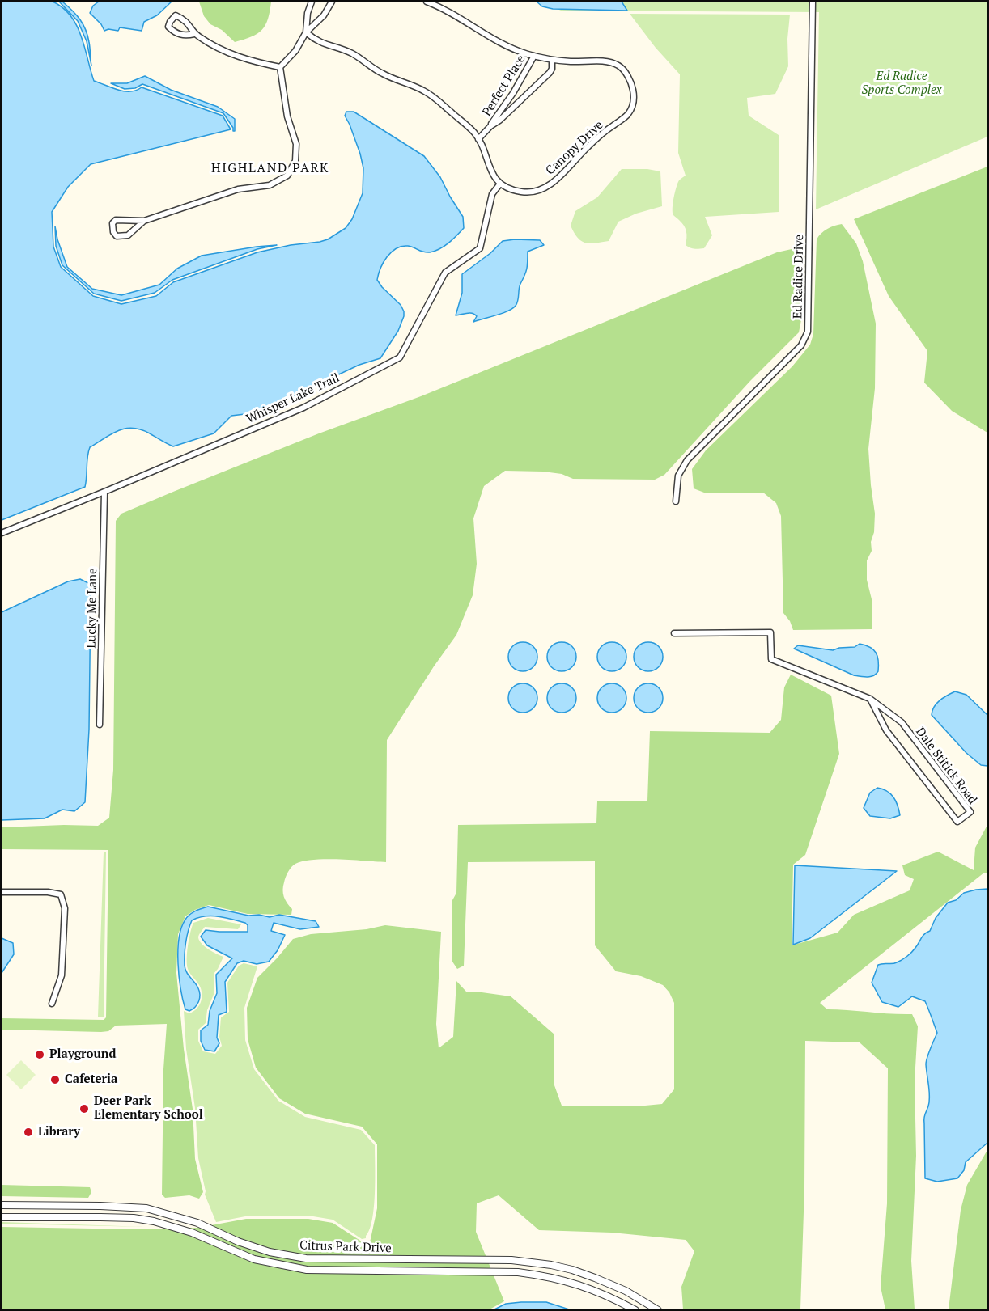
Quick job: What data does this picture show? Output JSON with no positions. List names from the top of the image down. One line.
{"streets":{"street":["Perfect Place","Canopy Drive","Ed Radice Drive","Whisper Lake Trail","Lucky Me Lane","Dale Stitick Road","Citrus Park Drive"]},"crossings":[["Perfect Place","Canopy Drive"],["Canopy Drive","Whisper Lake Trail"],["Whisper Lake Trail","Lucky Me Lane"]],"districts":["HIGHLAND PARK"],"parks":["Ed Radice Sports Complex"],"places":["Playground","Cafeteria","Deer Park Elementary School","Library"]}
